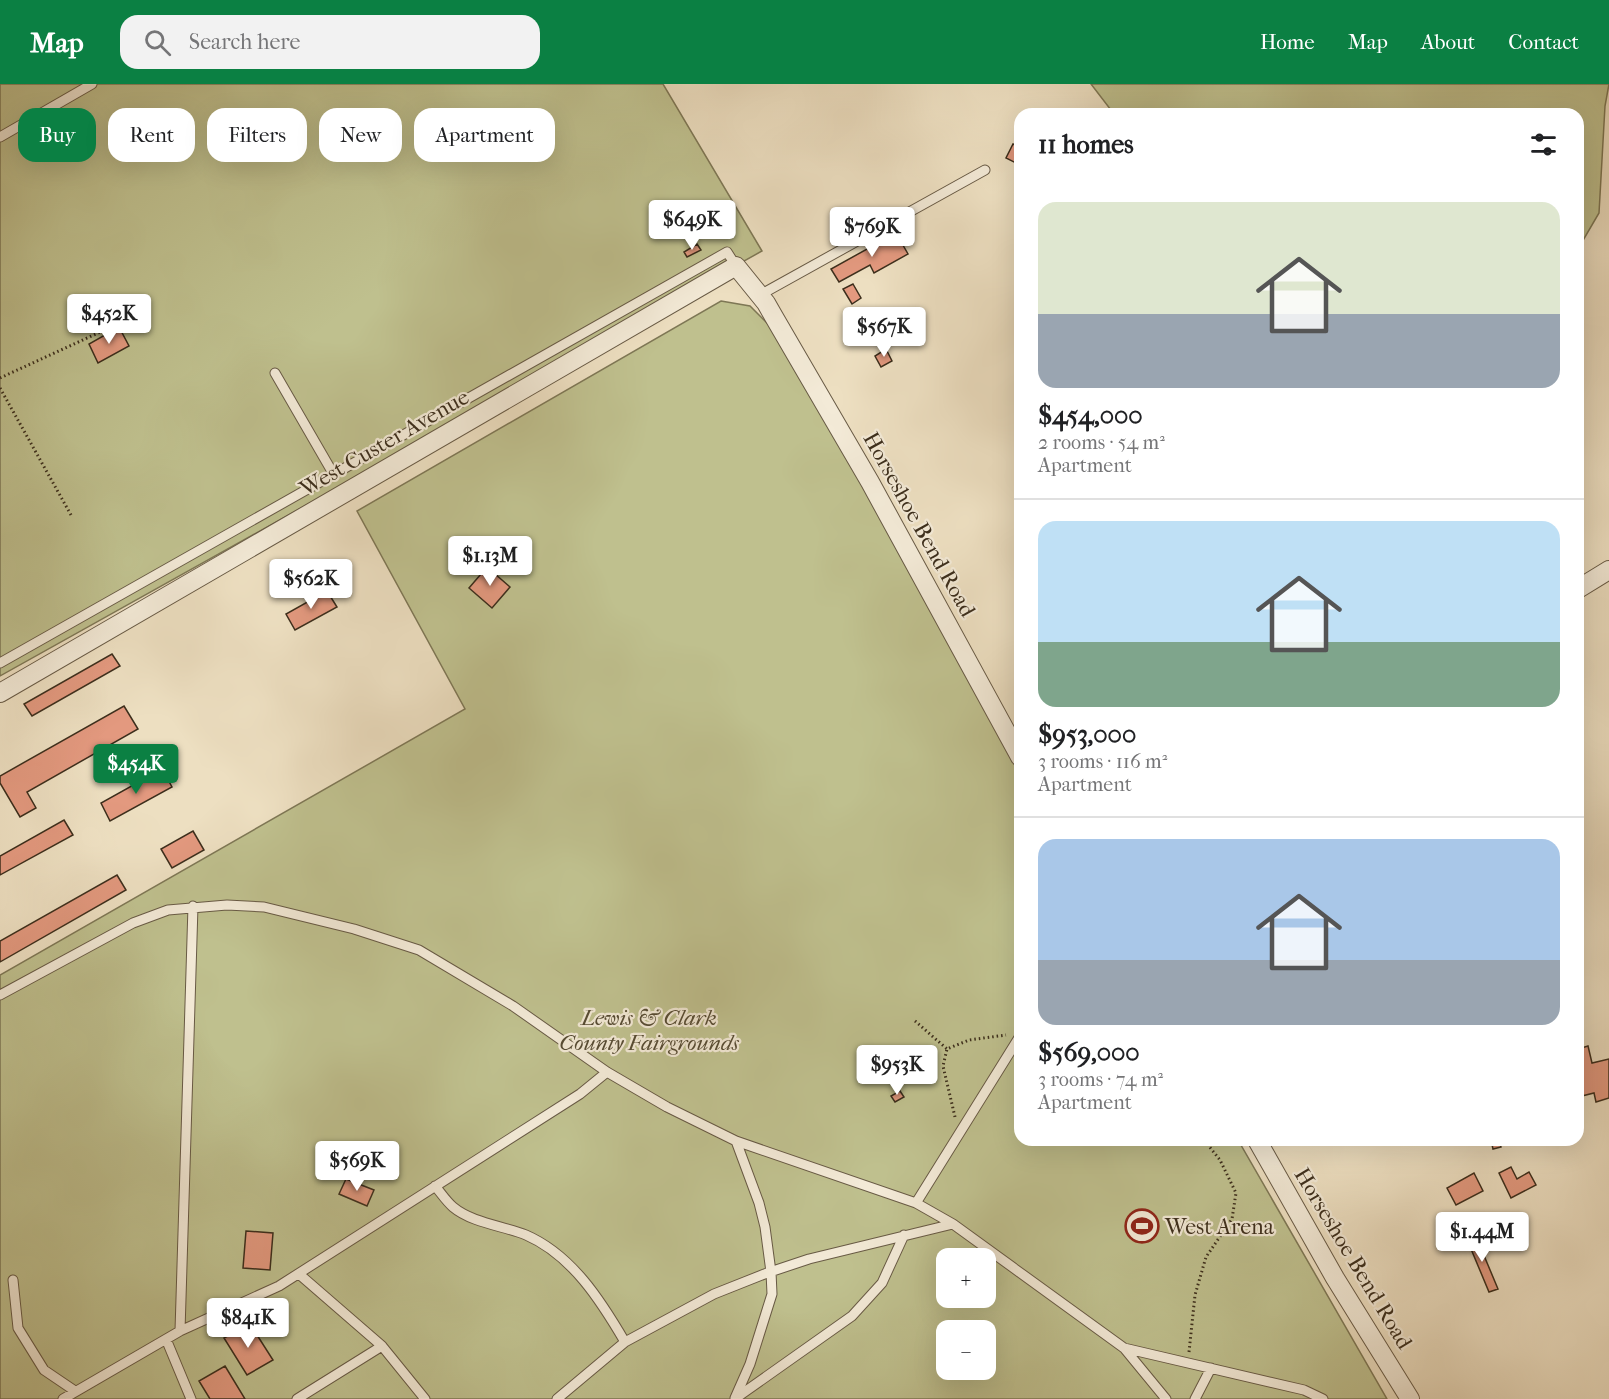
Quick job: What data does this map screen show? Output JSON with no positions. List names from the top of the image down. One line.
{"streets":{"street":["West Custer Avenue","Horseshoe Bend Road"]},"parks":["Lewis & Clark County Fairgrounds"],"places":{"sports":["West Arena"]},"page":{"header":"Map","search":"Search here","nav":["Home","Map","About","Contact"],"chip":["Buy","Rent","Filters","New","Apartment"],"heading":"11 homes","list":[{"name":"$454,000","note":"2 rooms · 54 m² · Apartment"},{"name":"$953,000","note":"3 rooms · 116 m² · Apartment"},{"name":"$569,000","note":"3 rooms · 74 m² · Apartment"}],"price":["$649K","$769K","$452K","$567K","$1.13M","$562K","$454K","$953K","$569K","$1.44M","$841K"],"map_buttons":["+","−"]}}
